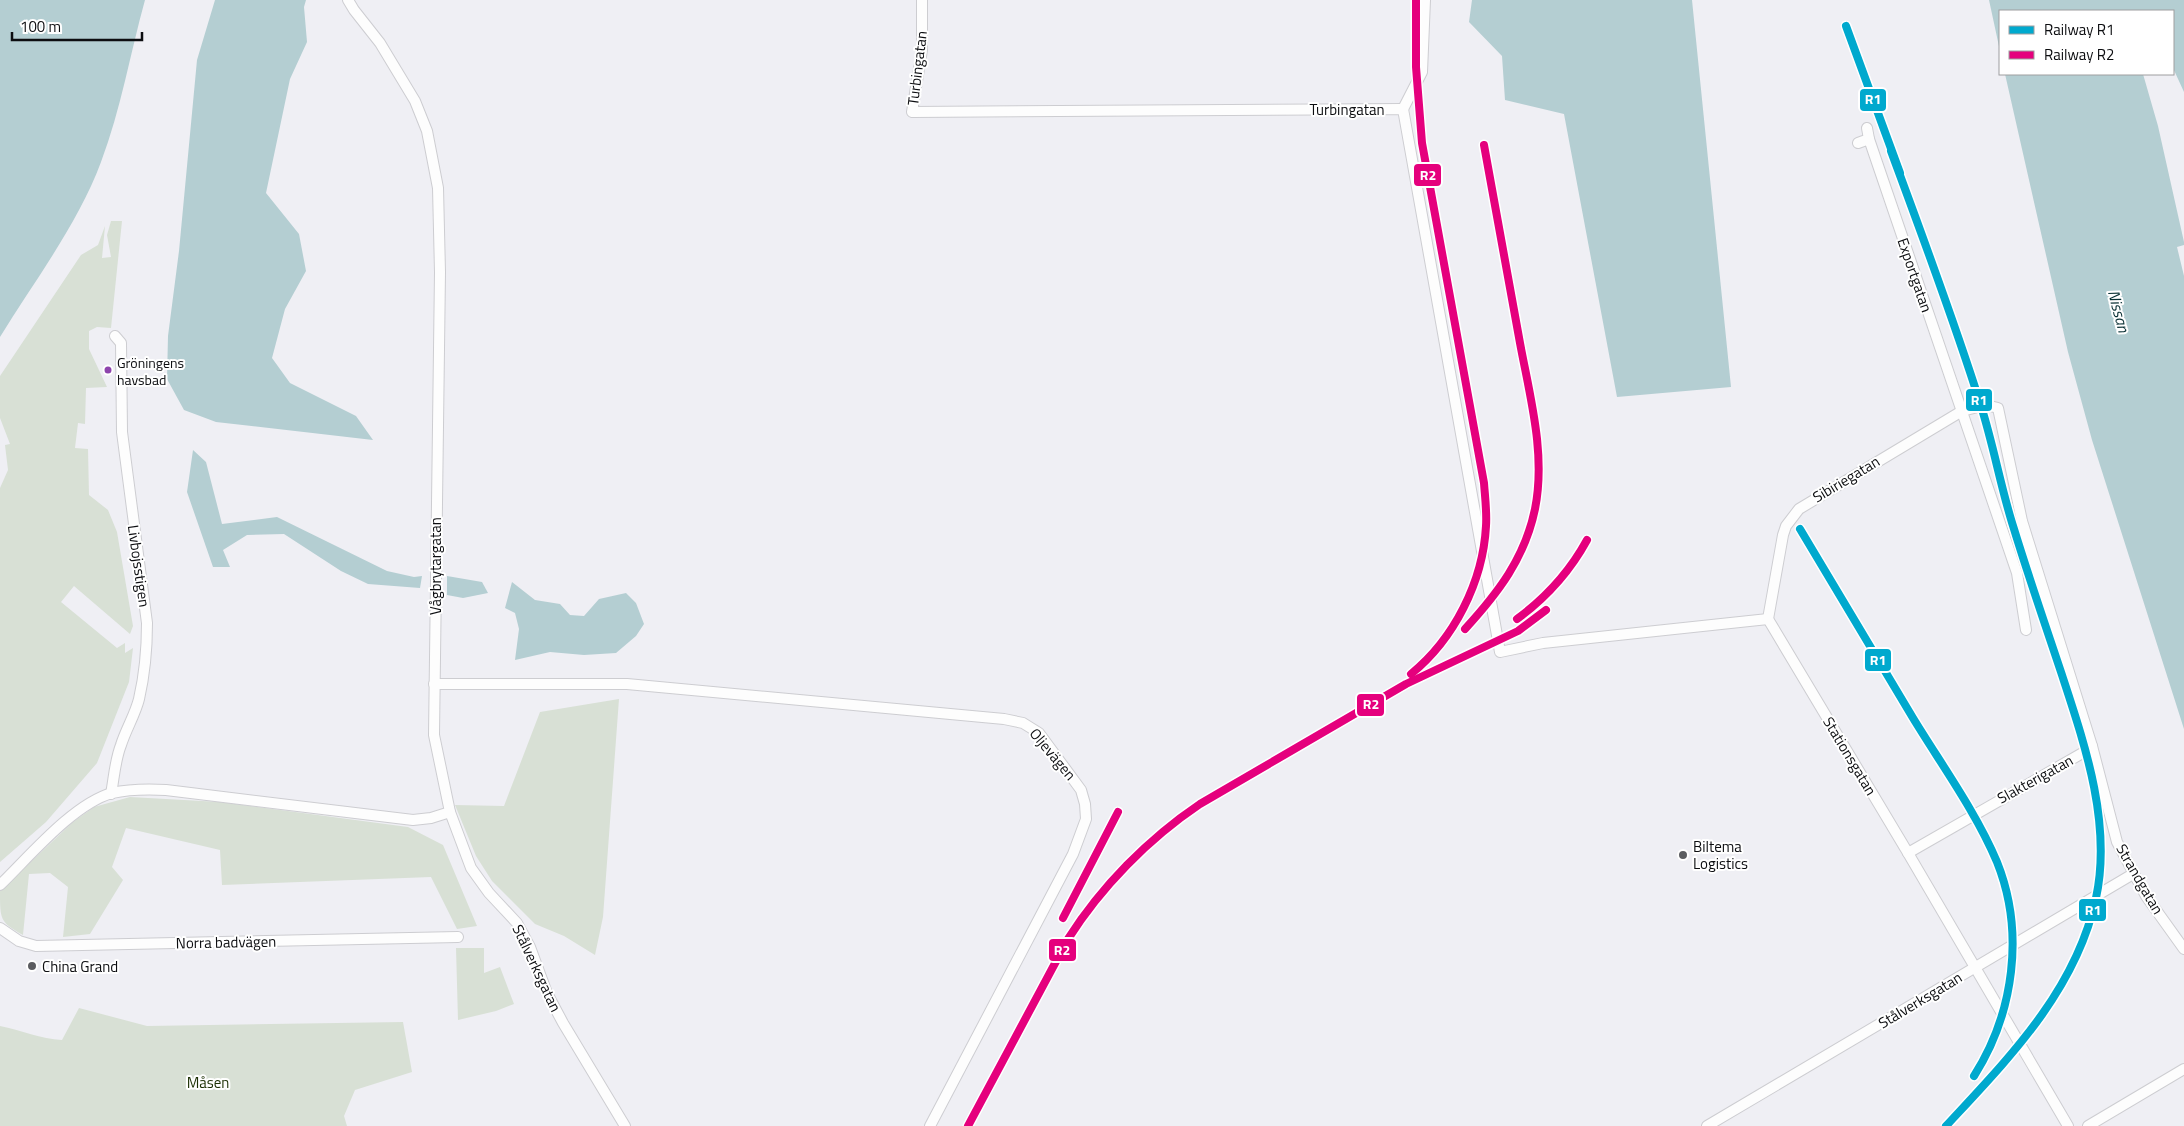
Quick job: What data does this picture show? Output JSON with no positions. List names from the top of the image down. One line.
{"streets":{"street":["Turbingatan","Exportgatan","Sibiriegatan","Livbojsstigen","Vågbrytargatan","Oljevägen","Stationsgatan","Slakterigatan","Strandgatan","Norra badvägen","Stålverksgatan"]},"crossings":[["Turbingatan","Sibiriegatan"],["Turbingatan","Stationsgatan"],["Exportgatan","Sibiriegatan"],["Sibiriegatan","Stationsgatan"],["Sibiriegatan","Slakterigatan"],["Sibiriegatan","Strandgatan"],["Vågbrytargatan","Oljevägen"],["Vågbrytargatan","Stålverksgatan"],["Stationsgatan","Slakterigatan"],["Stationsgatan","Stålverksgatan"],["Slakterigatan","Strandgatan"],["Strandgatan","Stålverksgatan"]],"water":["Nissan"],"parks":["Måsen"],"places":["Gröningens havsbad","Biltema Logistics","China Grand"],"lines":["rail line R2","rail line R1"],"legend":["Railway R1","Railway R2"],"scale_bar":"100 m"}
